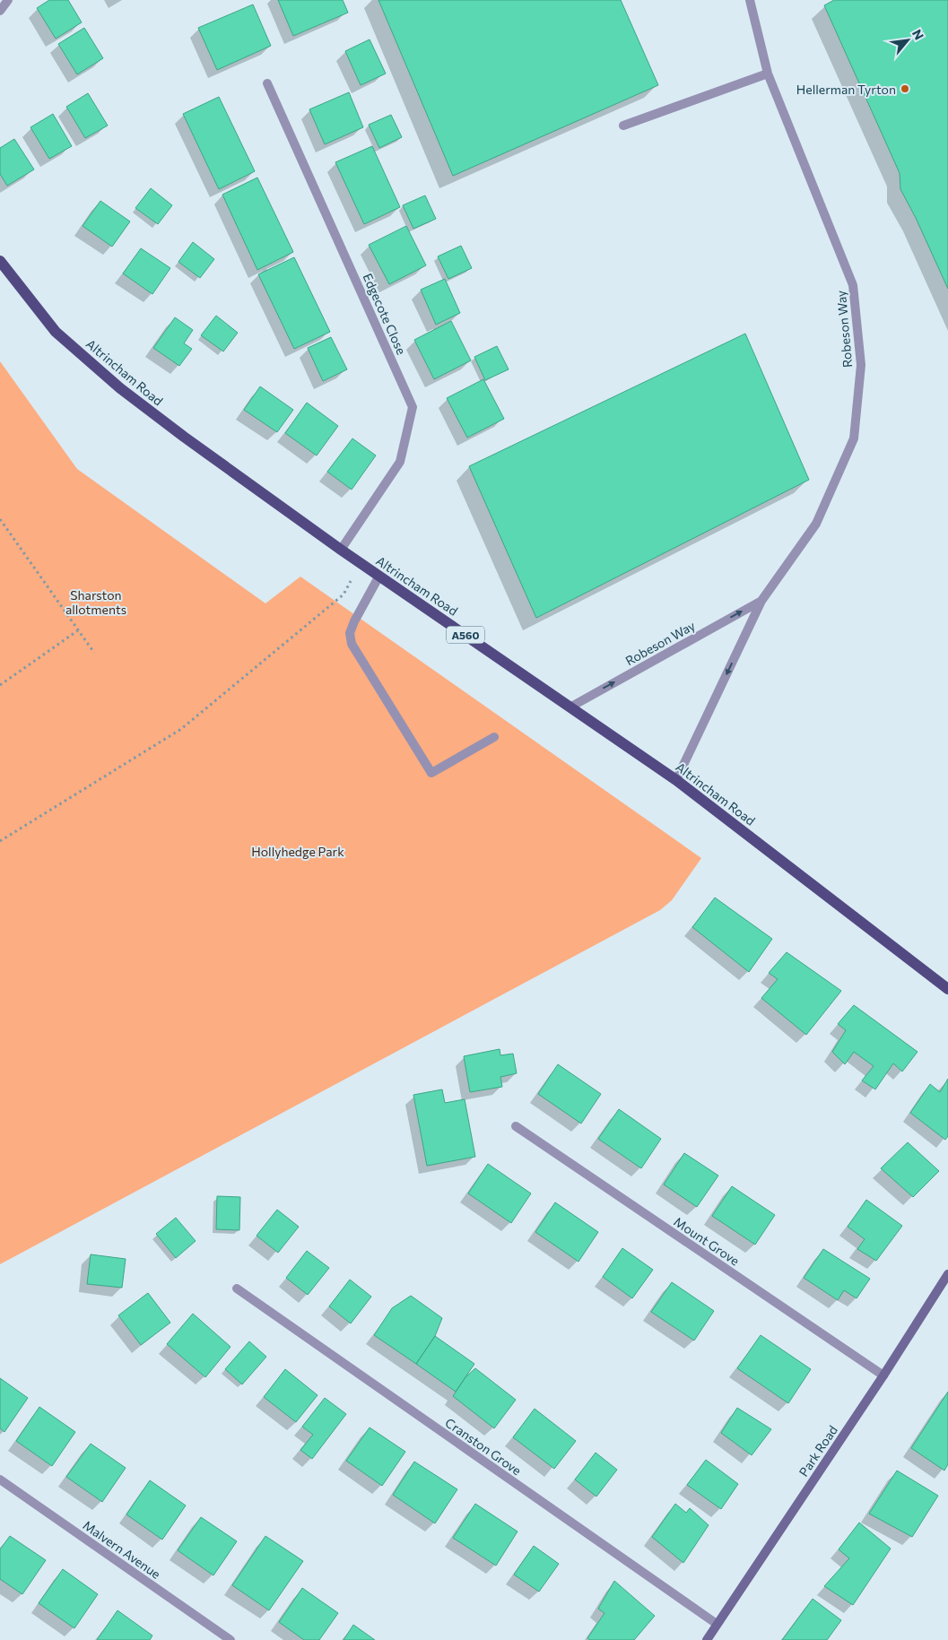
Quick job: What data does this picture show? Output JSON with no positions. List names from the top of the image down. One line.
{"streets":{"main road":["Altrincham Road","A560","Park Road"],"street":["Edgecote Close","Robeson Way","Mount Grove","Cranston Grove","Malvern Avenue"]},"crossings":[["Edgecote Close","Altrincham Road"],["Robeson Way","Altrincham Road"],["Mount Grove","Park Road"],["Cranston Grove","Park Road"]],"parks":["Sharston allotments","Hollyhedge Park"],"places":["Hellerman Tyrton"],"north":"top right"}
